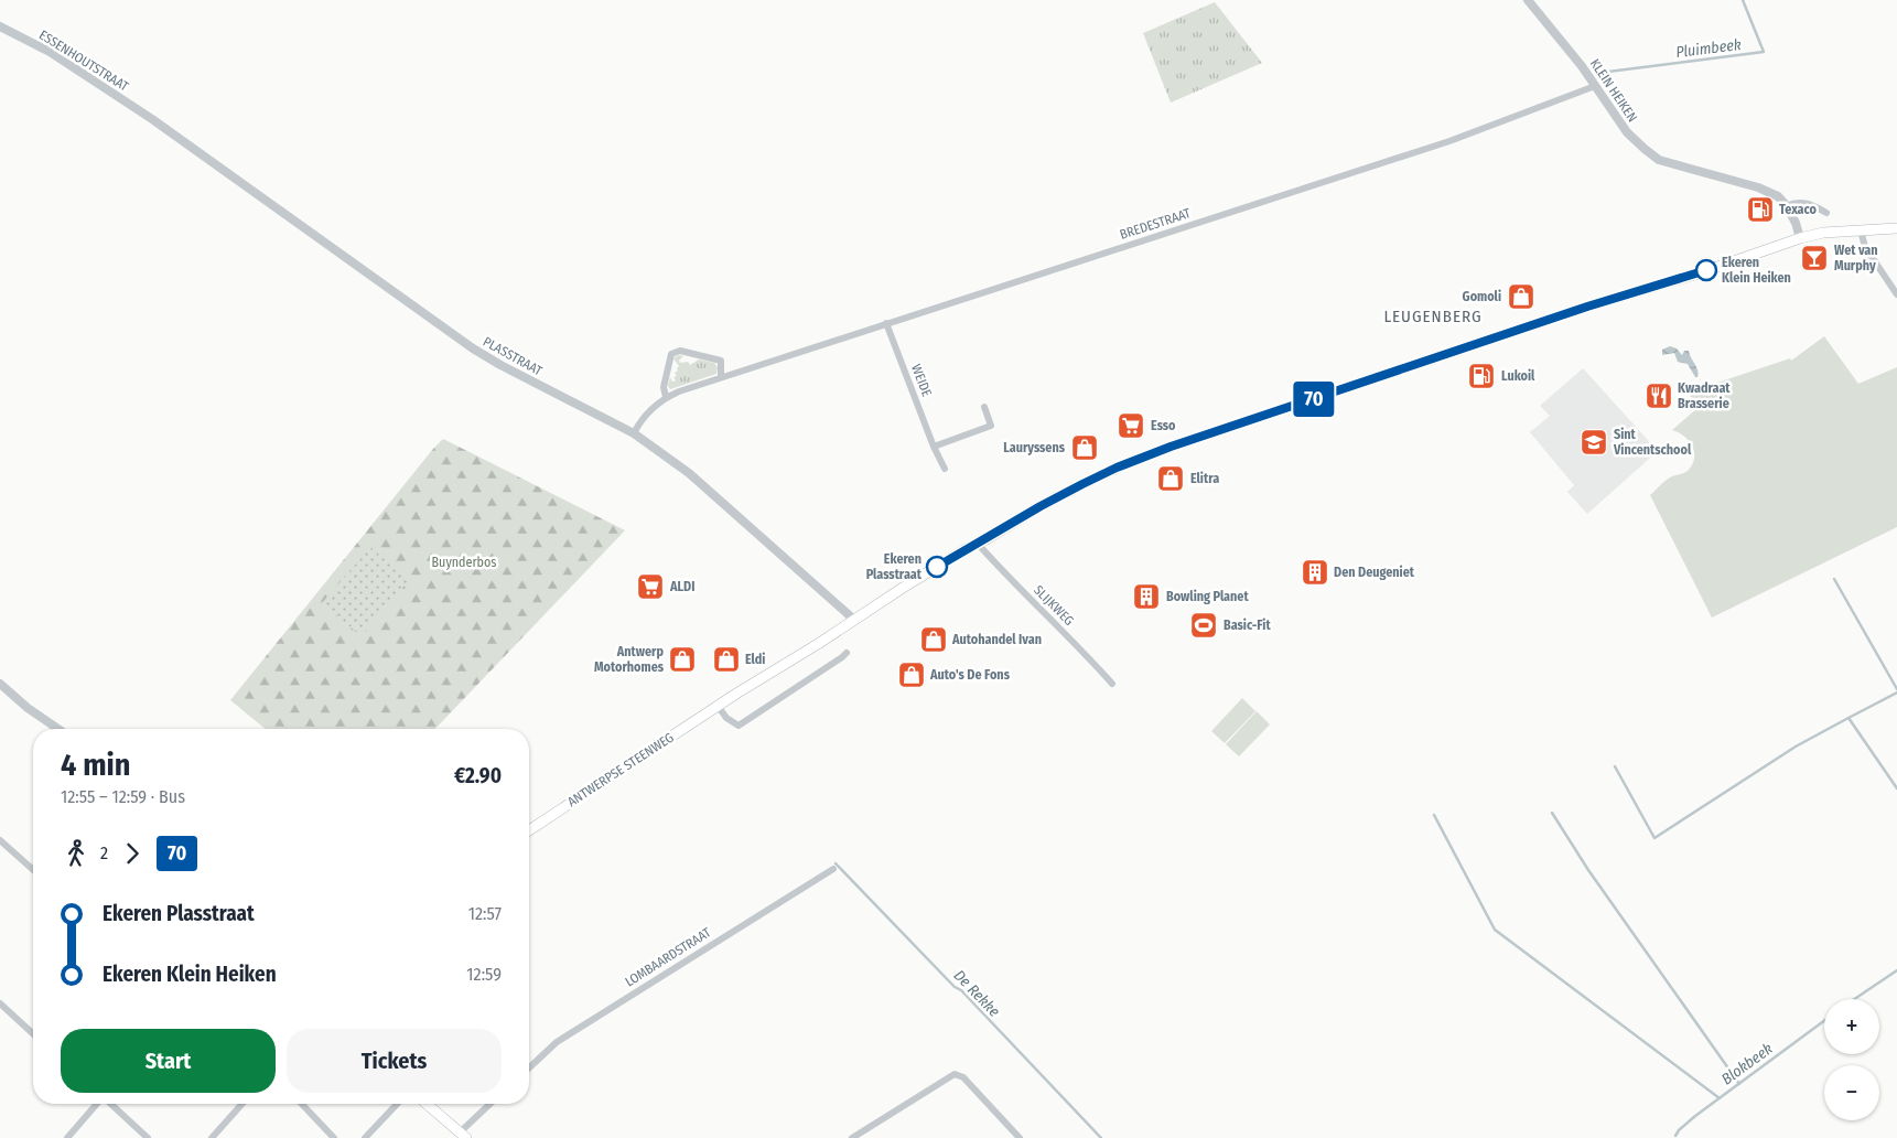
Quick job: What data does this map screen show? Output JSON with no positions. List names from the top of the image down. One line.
{"streets":{"main road":["ANTWERPSE STEENWEG"],"street":["ESSENHOUTSTRAAT","KLEIN HEIKEN","BREDESTRAAT","PLASSTRAAT","WEIDE","SLIJKWEG","LOMBAARDSTRAAT"]},"crossings":[["ESSENHOUTSTRAAT","PLASSTRAAT"],["KLEIN HEIKEN","BREDESTRAAT"],["BREDESTRAAT","PLASSTRAAT"],["BREDESTRAAT","WEIDE"],["PLASSTRAAT","ANTWERPSE STEENWEG"],["SLIJKWEG","ANTWERPSE STEENWEG"]],"districts":["LEUGENBERG"],"water":["Pluimbeek","De Rekke","Blokbeek"],"parks":["Buynderbos"],"places":{"fuel station":["Texaco","Lukoil"],"bar":["Wet van Murphy"],"other":["Ekeren Klein Heiken","Ekeren Plasstraat"],"shop":["Gomoli","Lauryssens","Elitra","Autohandel Ivan","Antwerp Motorhomes","Eldi","Auto's De Fons"],"restaurant":["Kwadraat Brasserie"],"supermarket":["Esso","ALDI"],"school or university":["Sint Vincentschool"],"building":["Den Deugeniet","Bowling Planet"],"sports":["Basic-Fit"]},"lines":["bus line 70"],"page":{"on_map":"70","heading":["4 min","12:55 – 12:59 · Bus","€2.90"],"legs":["2","70"],"list":[{"name":"Ekeren Plasstraat","value":"12:57"},{"name":"Ekeren Klein Heiken","value":"12:59"}],"map_buttons":["+","−"],"buttons":["Start","Tickets"]}}
